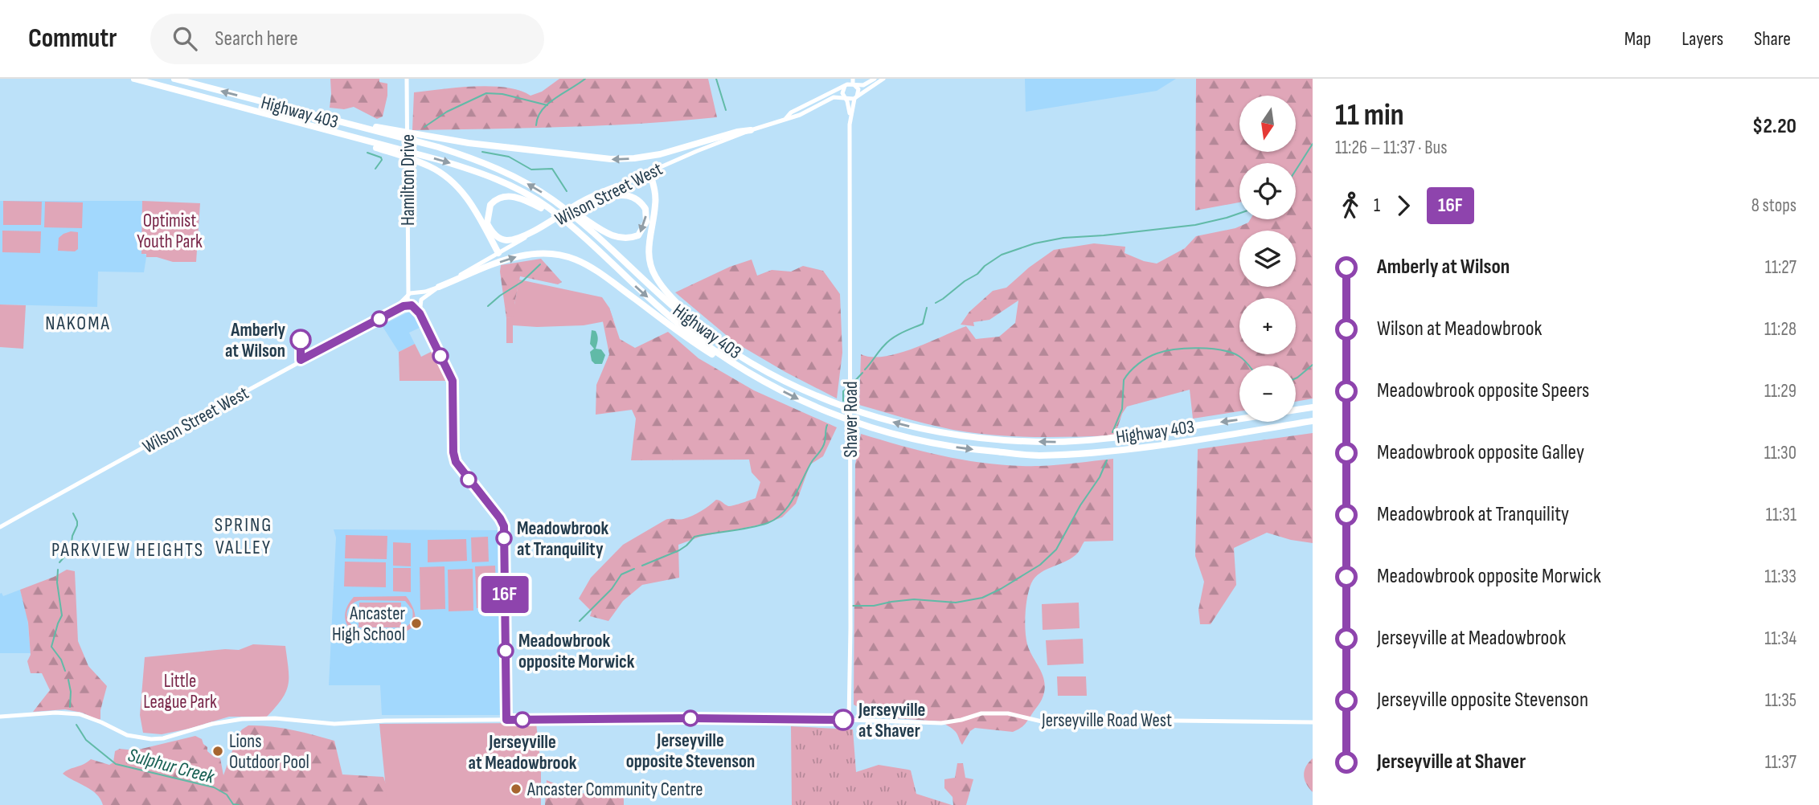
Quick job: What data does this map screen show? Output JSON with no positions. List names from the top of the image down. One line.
{"streets":{"highway":["Highway 403"],"main road":["Hamilton Drive","Wilson Street West","Shaver Road","Jerseyville Road West"]},"crossings":[["Hamilton Drive","Wilson Street West"],["Wilson Street West","Shaver Road"],["Shaver Road","Jerseyville Road West"]],"districts":["NAKOMA","SPRING VALLEY","PARKVIEW HEIGHTS"],"water":["Sulphur Creek"],"parks":["Optimist Youth Park","Little League Park"],"places":["Amberly at Wilson","Meadowbrook at Tranquility","Ancaster High School","Meadowbrook opposite Morwick","Jerseyville opposite Stevenson","Jerseyville at Meadowbrook","Jerseyville at Shaver","Lions Outdoor Pool","Ancaster Community Centre"],"lines":["bus line 16F"],"north":"bottom","page":{"header":"Commutr","search":"Search here","nav":["Map","Layers","Share"],"on_map":"16F","heading":["11 min","11:26 – 11:37 · Bus","$2.20"],"map_buttons":["+","−"],"legs":["1","16F","8 stops"],"list":[{"name":"Amberly at Wilson","value":"11:27"},{"name":"Wilson at Meadowbrook","value":"11:28"},{"name":"Meadowbrook opposite Speers","value":"11:29"},{"name":"Meadowbrook opposite Galley","value":"11:30"},{"name":"Meadowbrook at Tranquility","value":"11:31"},{"name":"Meadowbrook opposite Morwick","value":"11:33"},{"name":"Jerseyville at Meadowbrook","value":"11:34"},{"name":"Jerseyville opposite Stevenson","value":"11:35"},{"name":"Jerseyville at Shaver","value":"11:37"}]}}
